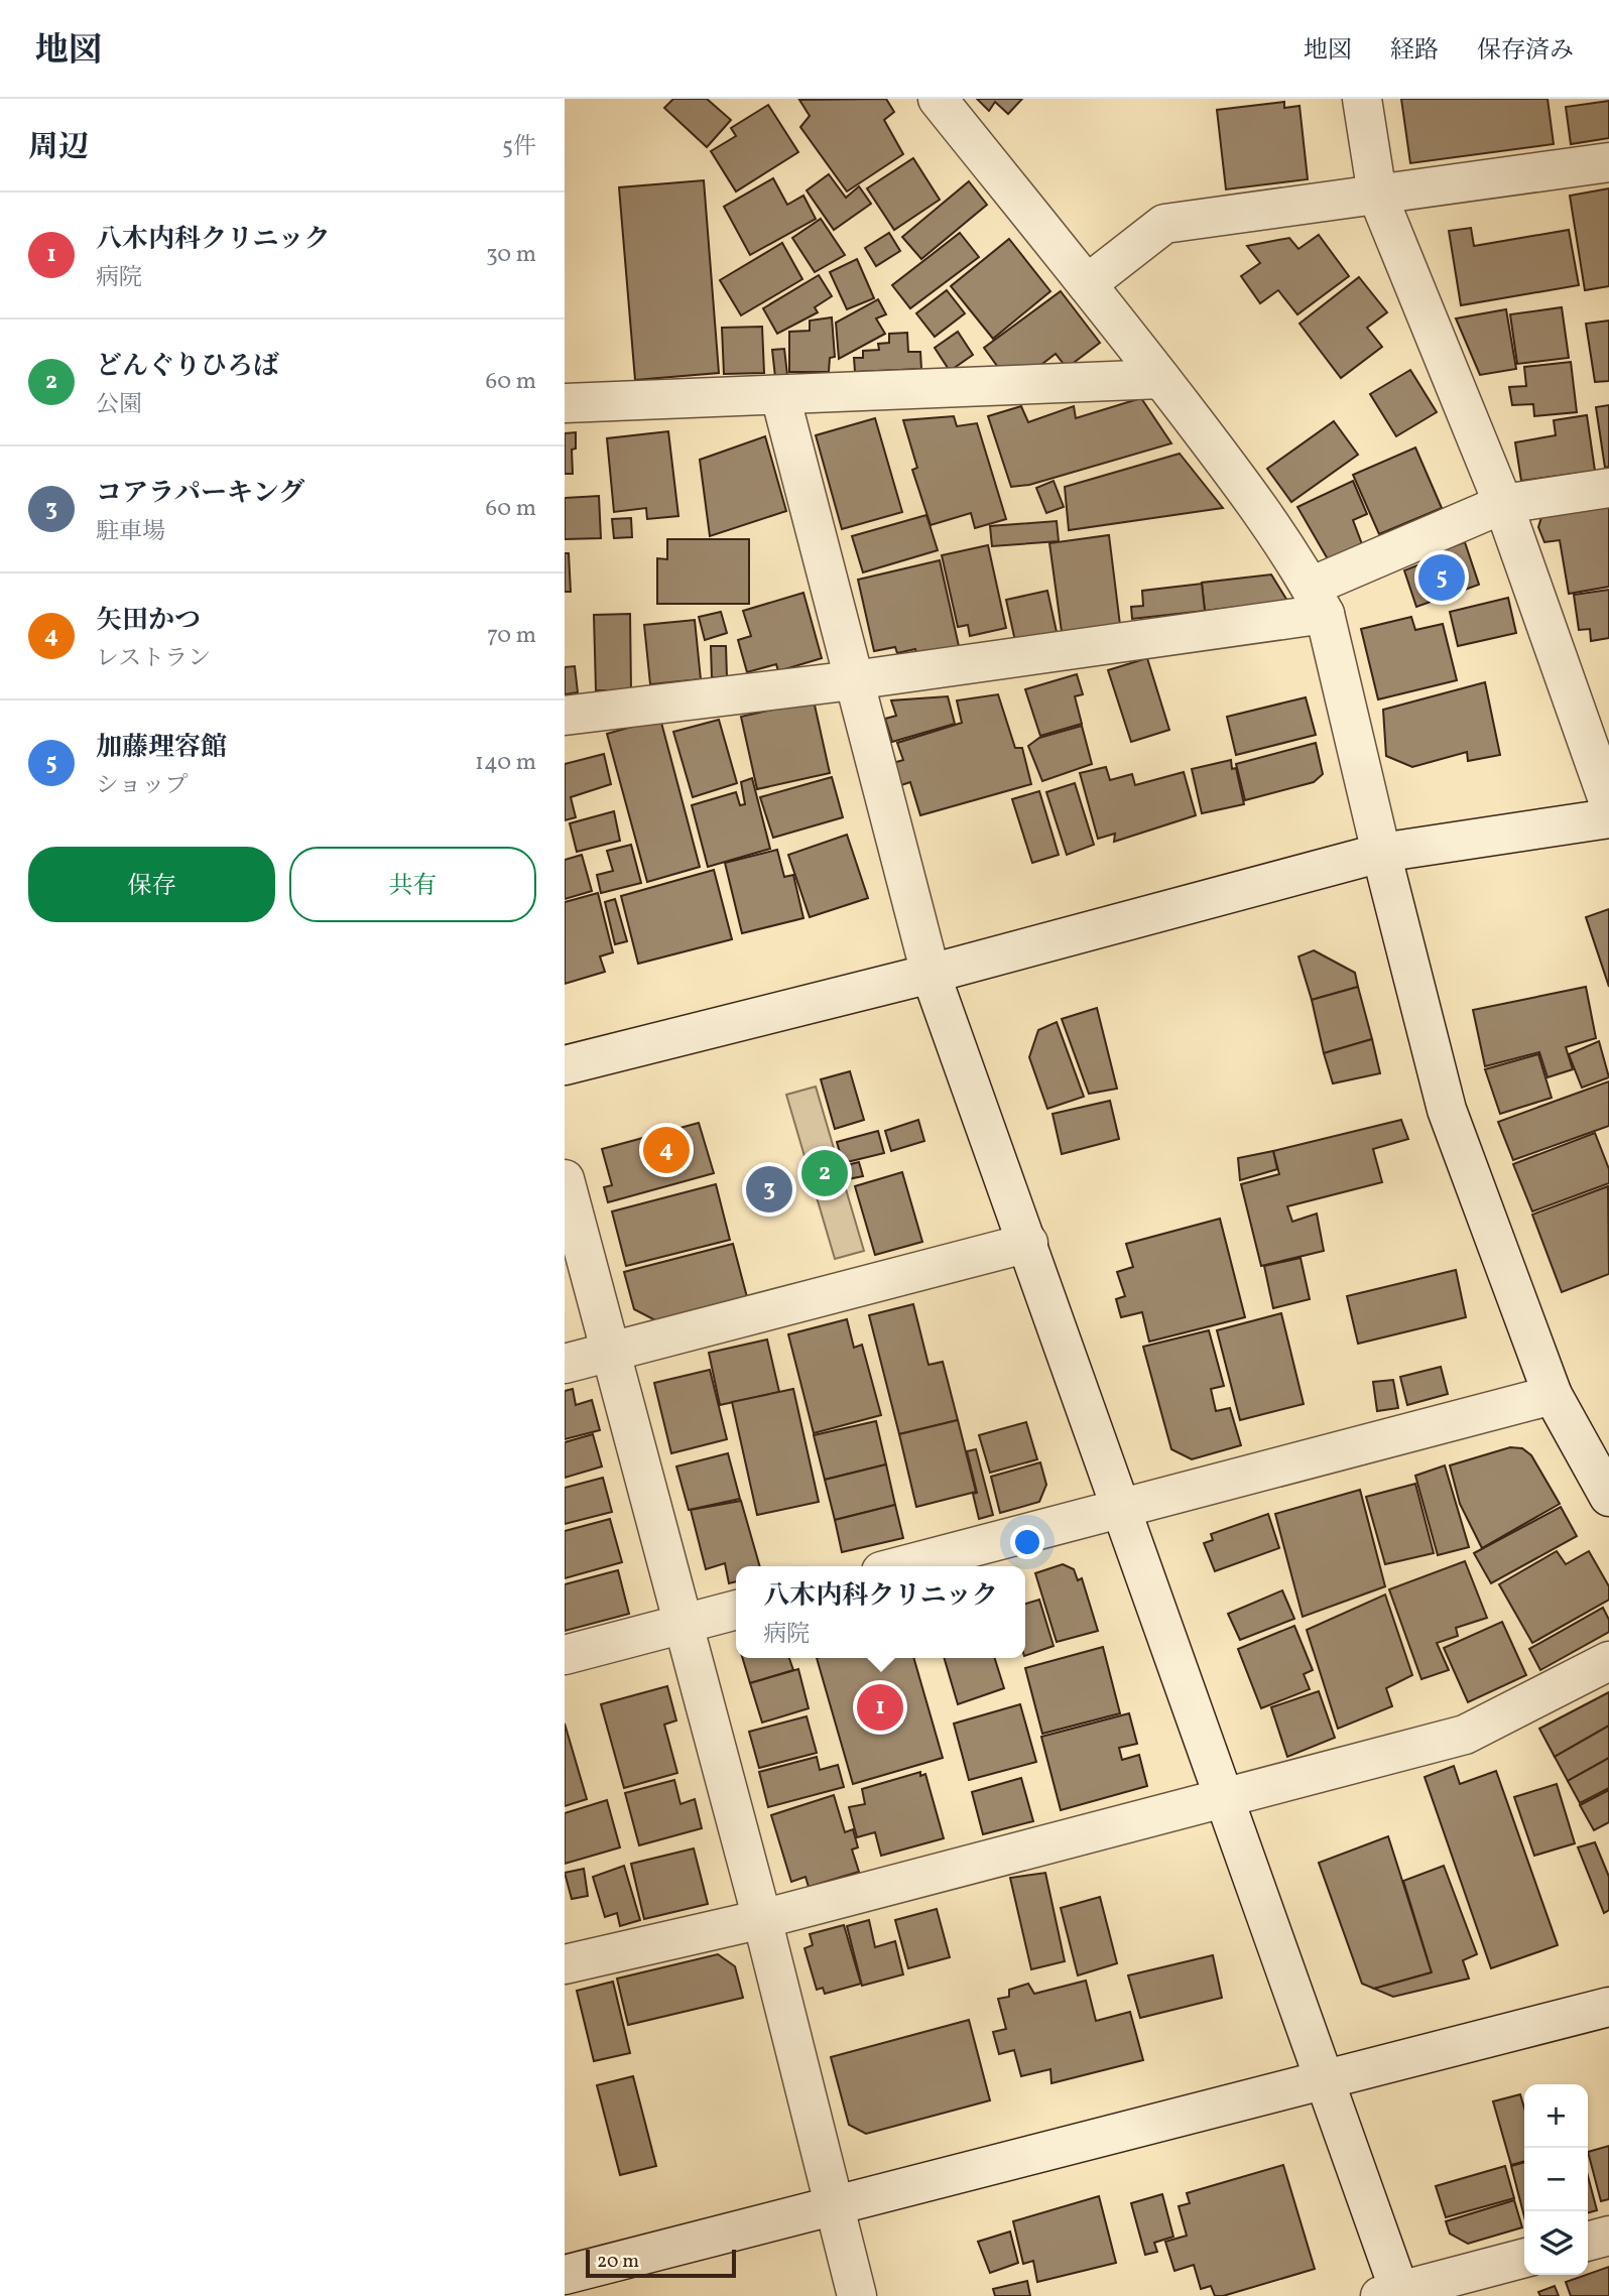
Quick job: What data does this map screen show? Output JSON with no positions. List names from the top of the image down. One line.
{"scale_bar":"20 m","page":{"header":"地図","nav":["地図","経路","保存済み"],"heading":["周辺","5件"],"list":[{"mark":"1","name":"八木内科クリニック","note":"病院","value":"30 m"},{"mark":"2","name":"どんぐりひろば","note":"公園","value":"60 m"},{"mark":"3","name":"コアラパーキング","note":"駐車場","value":"60 m"},{"mark":"4","name":"矢田かつ","note":"レストラン","value":"70 m"},{"mark":"5","name":"加藤理容館","note":"ショップ","value":"140 m"}],"pins":["5","4","2","3","1"],"buttons":["保存","共有"],"popup":["八木内科クリニック","病院"],"map_buttons":["+","−"],"scale":"20 m"}}
